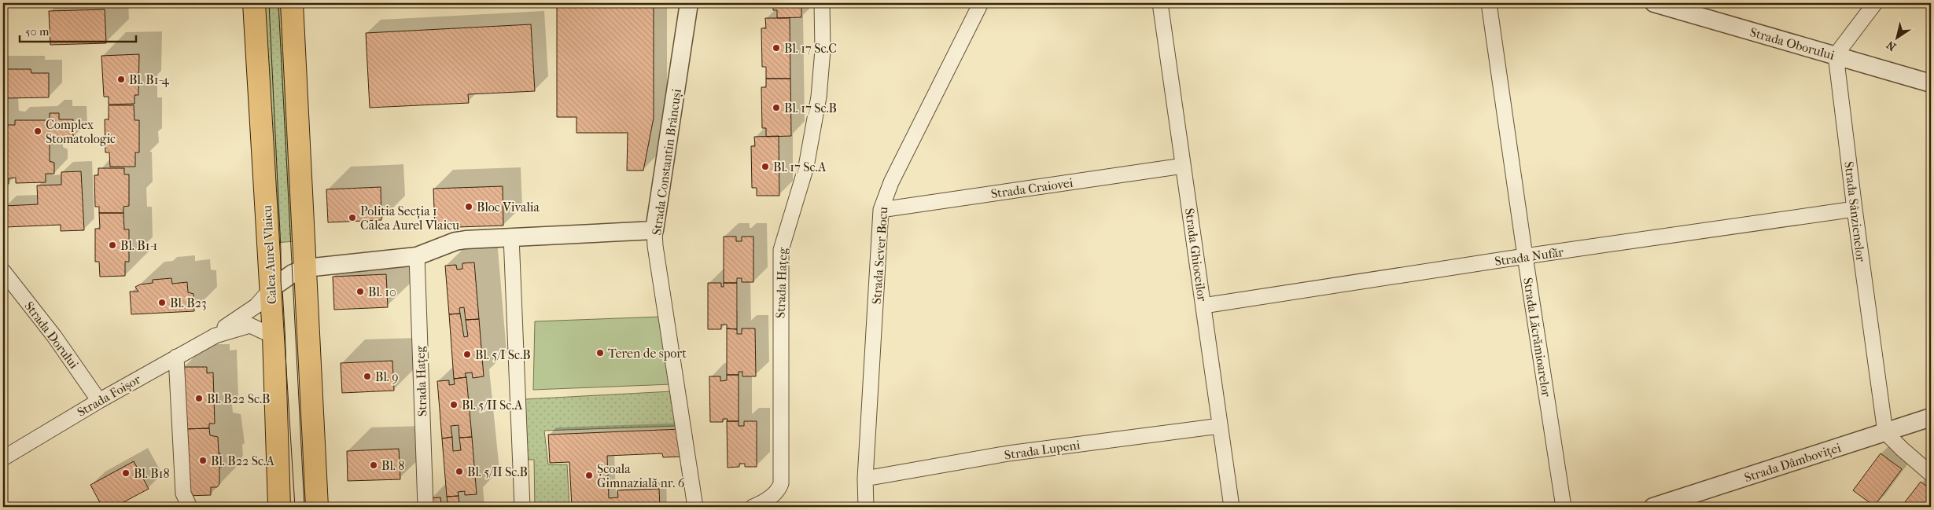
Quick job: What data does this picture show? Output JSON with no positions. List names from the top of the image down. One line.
{"streets":{"main road":["Calea Aurel Vlaicu"],"street":["Strada Oborului","Strada Constantin Brâncuși","Strada Craiovei","Strada Sânzienelor","Strada Ghioceilor","Strada Sever Bocu","Strada Nufăr","Strada Hațeg","Strada Dorului","Strada Lăcrămioarelor","Strada Foișor","Strada Lupeni","Strada Dâmboviței"]},"crossings":[["Strada Oborului","Strada Sânzienelor"],["Strada Craiovei","Strada Ghioceilor"],["Strada Craiovei","Strada Sever Bocu"],["Strada Sânzienelor","Strada Nufăr"],["Strada Sânzienelor","Strada Dâmboviței"],["Calea Aurel Vlaicu","Strada Foișor"],["Strada Ghioceilor","Strada Nufăr"],["Strada Ghioceilor","Strada Lupeni"],["Strada Sever Bocu","Strada Lupeni"],["Strada Nufăr","Strada Lăcrămioarelor"],["Strada Dorului","Strada Foișor"]],"places":["Bl. 17 Sc.C","Bl. B1-4","Bl. 17 Sc.B","Complex Stomatologic","Bl. 17 Sc.A","Bloc Vivalia","Politia Secția 1 Calea Aurel Vlaicu","Bl. B1-1","Bl. 10","Bl. B23","Teren de sport","Bl. 5/I Sc.B","Bl. 9","Bl. B22 Sc.B","Bl. 5/II Sc.A","Bl. B22 Sc.A","Bl. 8","Bl. 5/II Sc.B","Bl. B18","Școala Gimnazială nr. 6"],"scale_bar":"50 m","north":"bottom left"}
